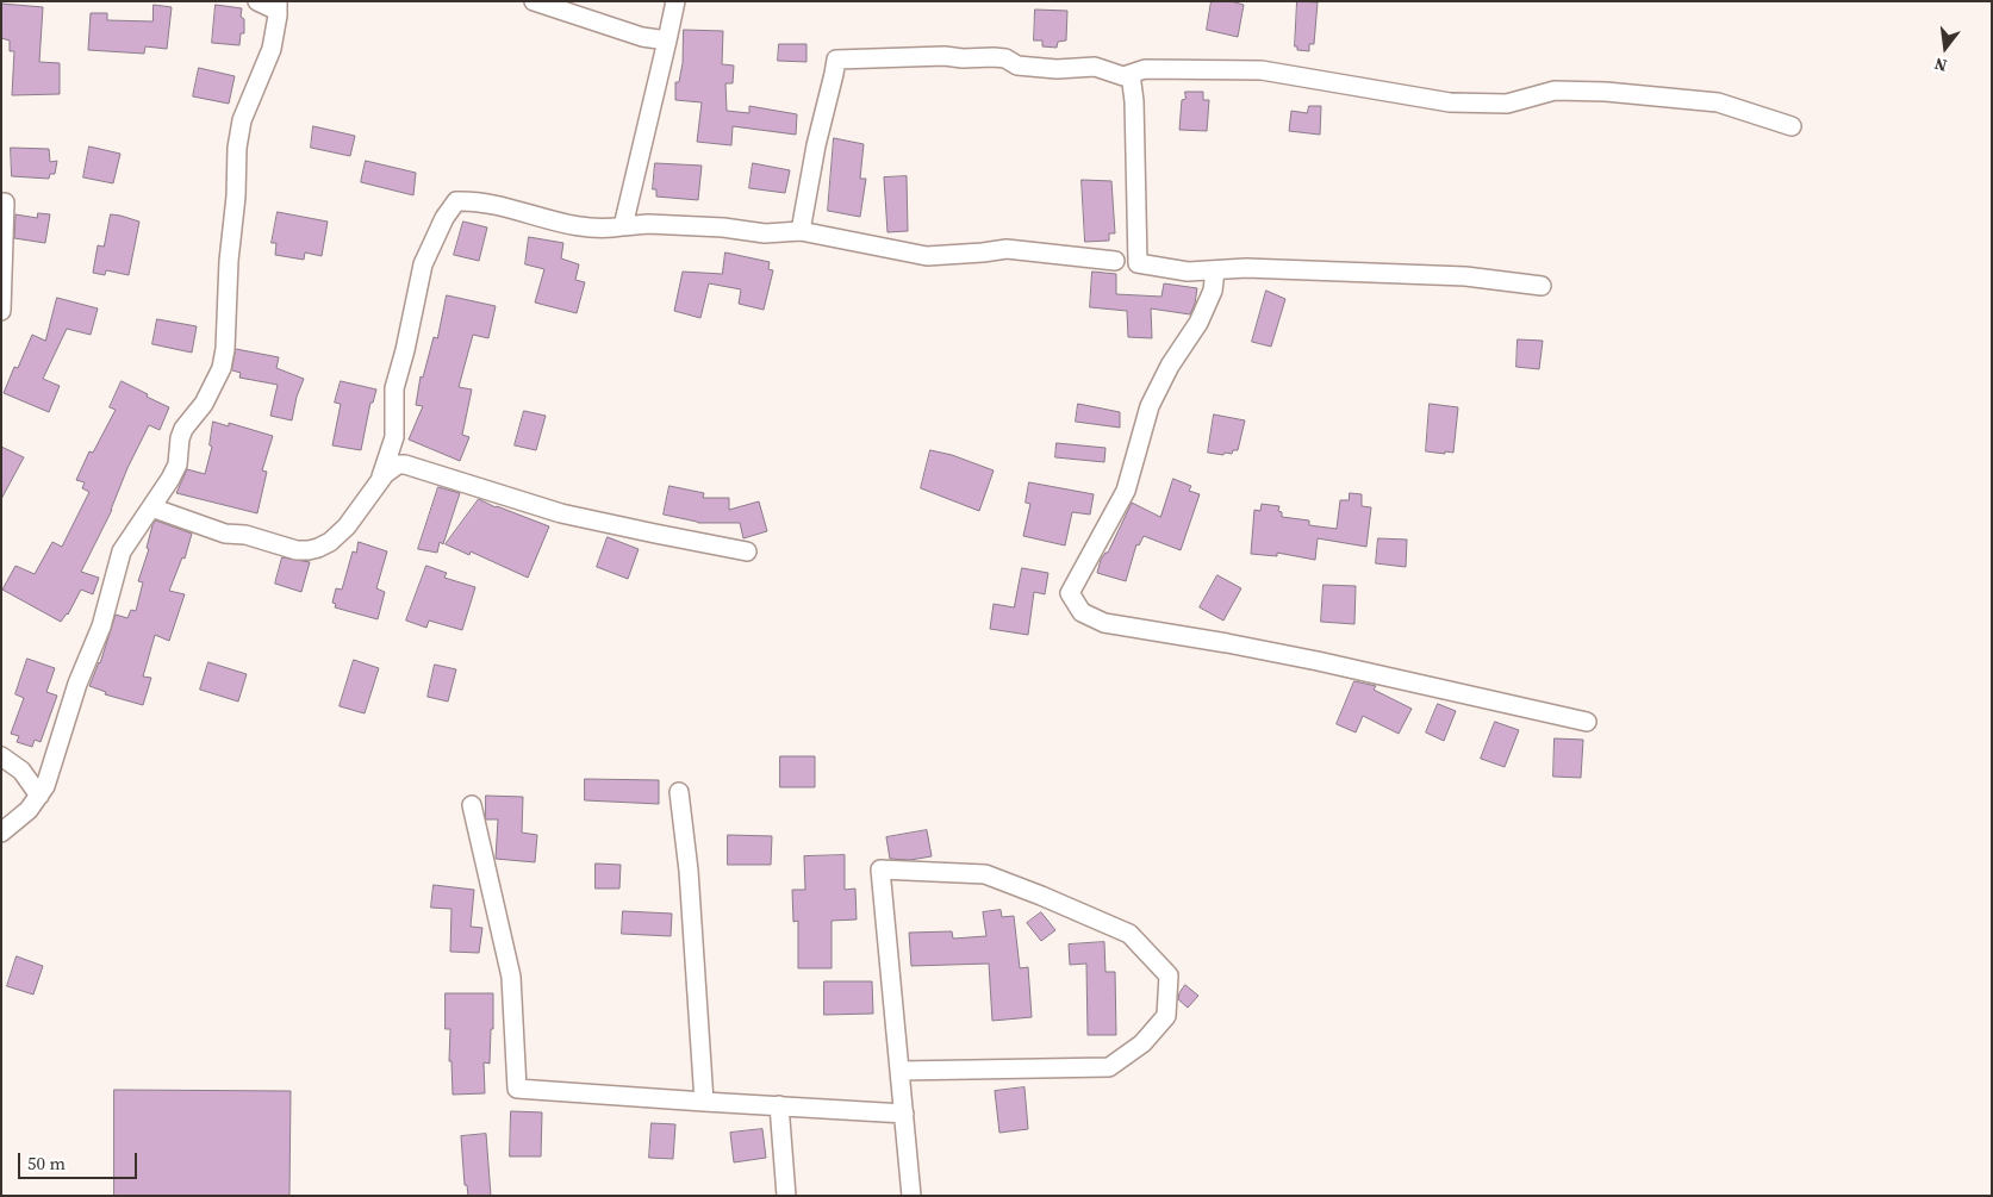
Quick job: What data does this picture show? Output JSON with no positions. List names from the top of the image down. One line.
{"scale_bar":"50 m","north":"bottom"}
